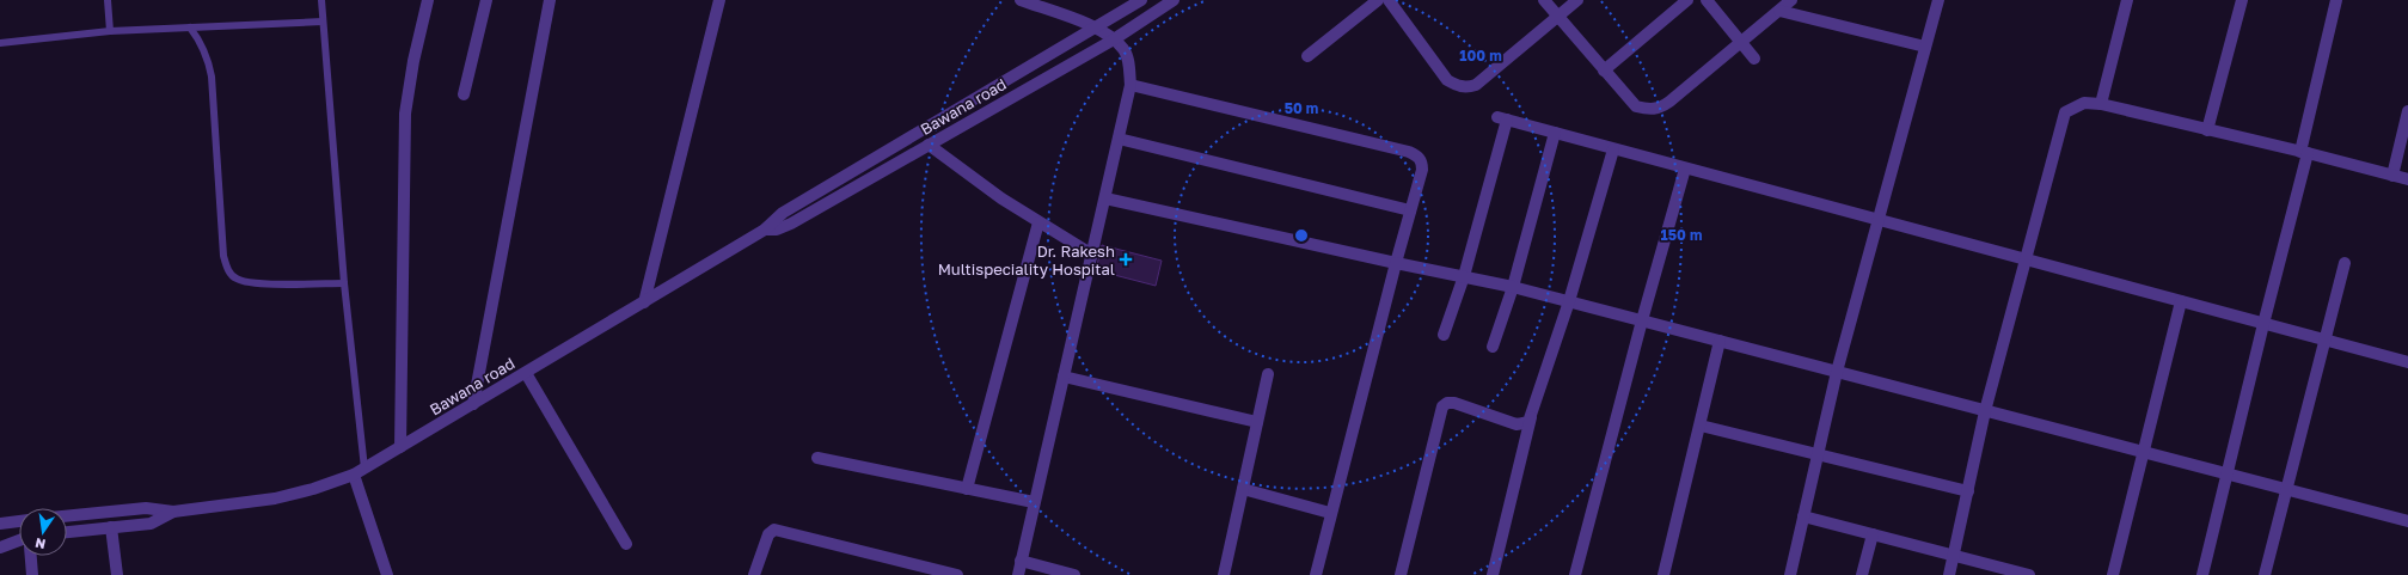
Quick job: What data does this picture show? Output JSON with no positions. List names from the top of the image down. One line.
{"streets":{"street":["Bawana road"]},"places":{"health":["Dr. Rakesh Multispeciality Hospital"]},"north":"bottom","rings":["100 m","50 m","150 m"]}
